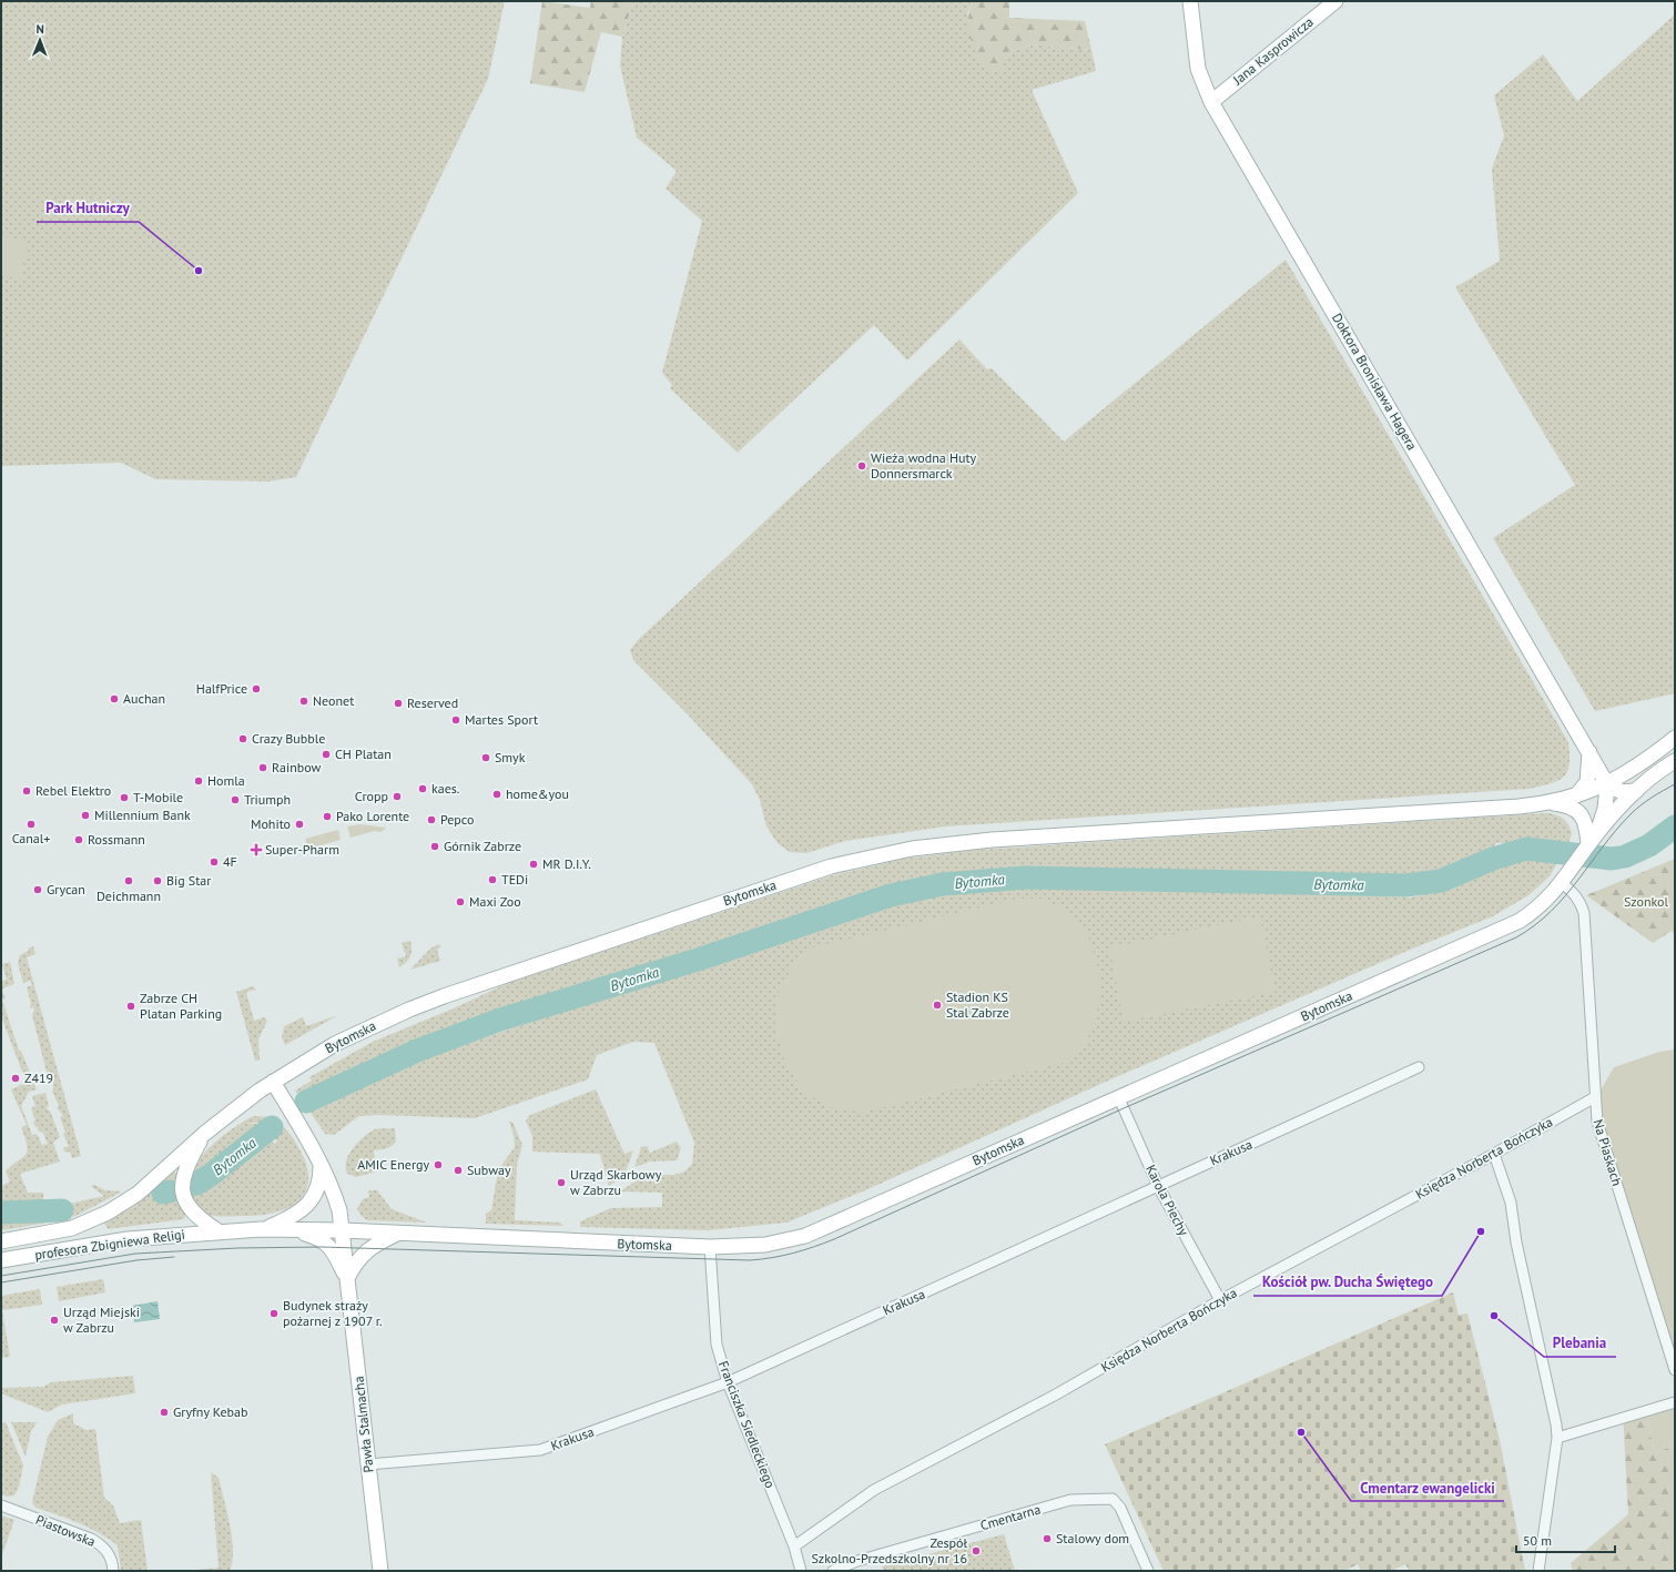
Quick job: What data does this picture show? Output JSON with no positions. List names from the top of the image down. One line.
{"streets":{"street":["Jana Kasprowicza","Doktora Bronisława Hagera","Bytomska","Krakusa","Na Piaskach","Księdza Norberta Bończyka","Karola Piechy","profesora Zbigniewa Religi","Pawła Stalmacha","Franciszka Siedleckiego","Cmentarna","Piastowska"]},"crossings":[["Jana Kasprowicza","Doktora Bronisława Hagera"],["Doktora Bronisława Hagera","Bytomska"],["Bytomska","Na Piaskach"],["Bytomska","Karola Piechy"],["Bytomska","profesora Zbigniewa Religi"],["Bytomska","Pawła Stalmacha"],["Bytomska","Franciszka Siedleckiego"],["Krakusa","Karola Piechy"],["Krakusa","Pawła Stalmacha"],["Krakusa","Franciszka Siedleckiego"],["Na Piaskach","Księdza Norberta Bończyka"],["Księdza Norberta Bończyka","Karola Piechy"],["Księdza Norberta Bończyka","Franciszka Siedleckiego"],["profesora Zbigniewa Religi","Pawła Stalmacha"]],"water":["Bytomka"],"parks":["Szonkol"],"places":{"other":["Park Hutniczy","Wieża wodna Huty Donnersmarck","HalfPrice","Auchan","Neonet","Reserved","Martes Sport","Crazy Bubble","CH Platan","Smyk","Rainbow","Homla","kaes.","Rebel Elektro","home&you","Cropp","T-Mobile","Triumph","Millennium Bank","Pako Lorente","Pepco","Canal+","Mohito","Rossmann","Górnik Zabrze","4F","MR D.I.Y.","TEDi","Deichmann","Big Star","Grycan","Maxi Zoo","Stadion KS Stal Zabrze","Zabrze CH Platan Parking","Z419","AMIC Energy","Subway","Urząd Skarbowy w Zabrzu","Kościół pw. Ducha Świętego","Budynek straży pożarnej z 1907 r.","Plebania","Urząd Miejski w Zabrzu","Gryfny Kebab","Cmentarz ewangelicki","Stalowy dom","Zespół Szkolno-Przedszkolny nr 16"],"health":["Super-Pharm"]},"scale_bar":"50 m","north":"top"}
